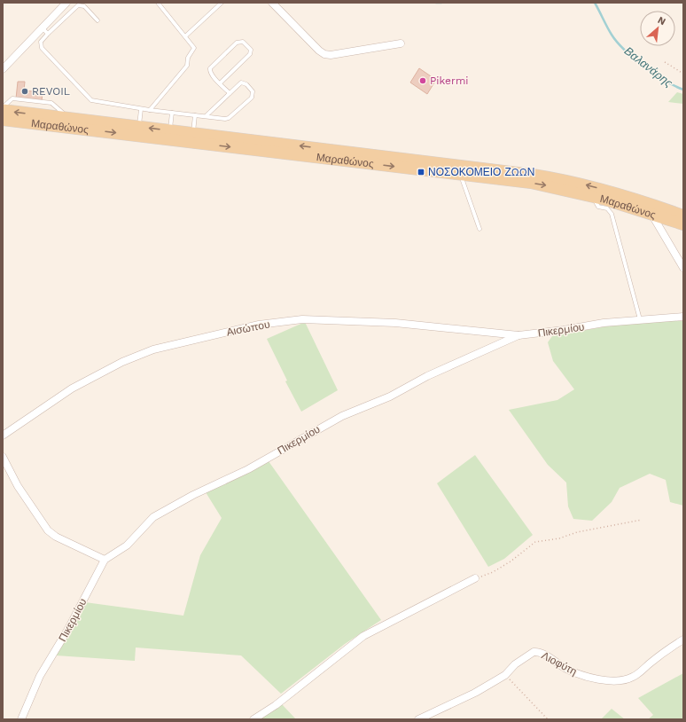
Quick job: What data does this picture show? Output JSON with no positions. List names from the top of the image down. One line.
{"streets":{"main road":["Μαραθώνος"],"street":["Αισώπου","Πικερμίου","Λιοφύτη"]},"crossings":[["Αισώπου","Πικερμίου"]],"water":["Βαλανάρης"],"places":{"other":["Pikermi","REVOIL"],"transit":["ΝΟΣΟΚΟΜΕΙΟ ΖΩΩΝ"]},"north":"top right"}
